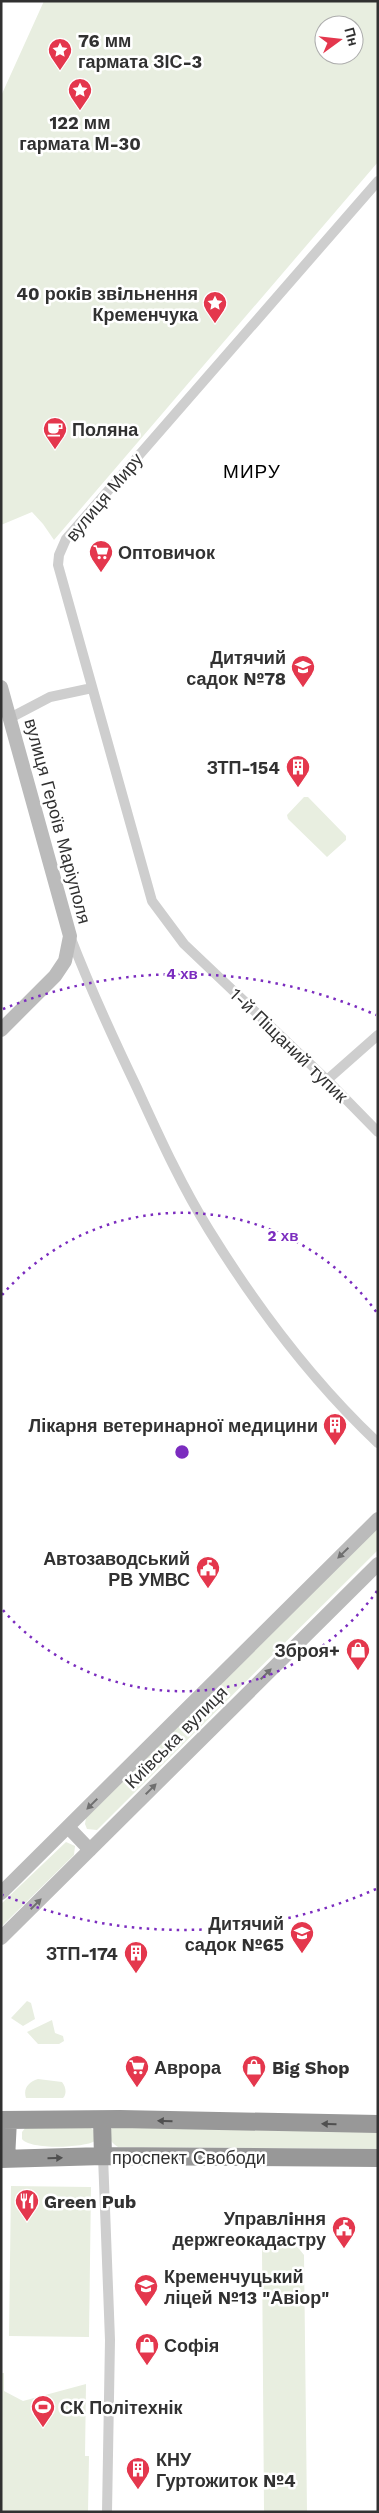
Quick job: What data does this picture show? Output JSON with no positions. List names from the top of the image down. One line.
{"streets":{"highway":["проспект Свободи"],"main road":["вулиця Героїв Маріуполя","Київська вулиця"],"street":["вулиця Миру","1-й Піщаний тупик"]},"crossings":[["вулиця Миру","1-й Піщаний тупик"]],"districts":["МИРУ"],"places":{"place":["76 мм гармата ЗІС-3","122 мм гармата М-30","40 рокiв звiльнення Кременчука"],"cafe":["Поляна"],"supermarket":["Оптовичок","Аврора"],"school or university":["Дитячий садок №78","Дитячий садок №65","Кременчуцький ліцей №13 \"Авіор\""],"building":["ЗТП-154","Лікарня ветеринарної медицини","ЗТП-174","КНУ Гуртожиток №4"],"public building":["Автозаводський РВ УМВС","Управлiння держгеокадастру"],"shop":["Зброя+","Big Shop","Софія"],"restaurant":["Green Pub"],"sports":["СК Політехнік"]},"north":"right","rings":["4 хв","2 хв"]}
